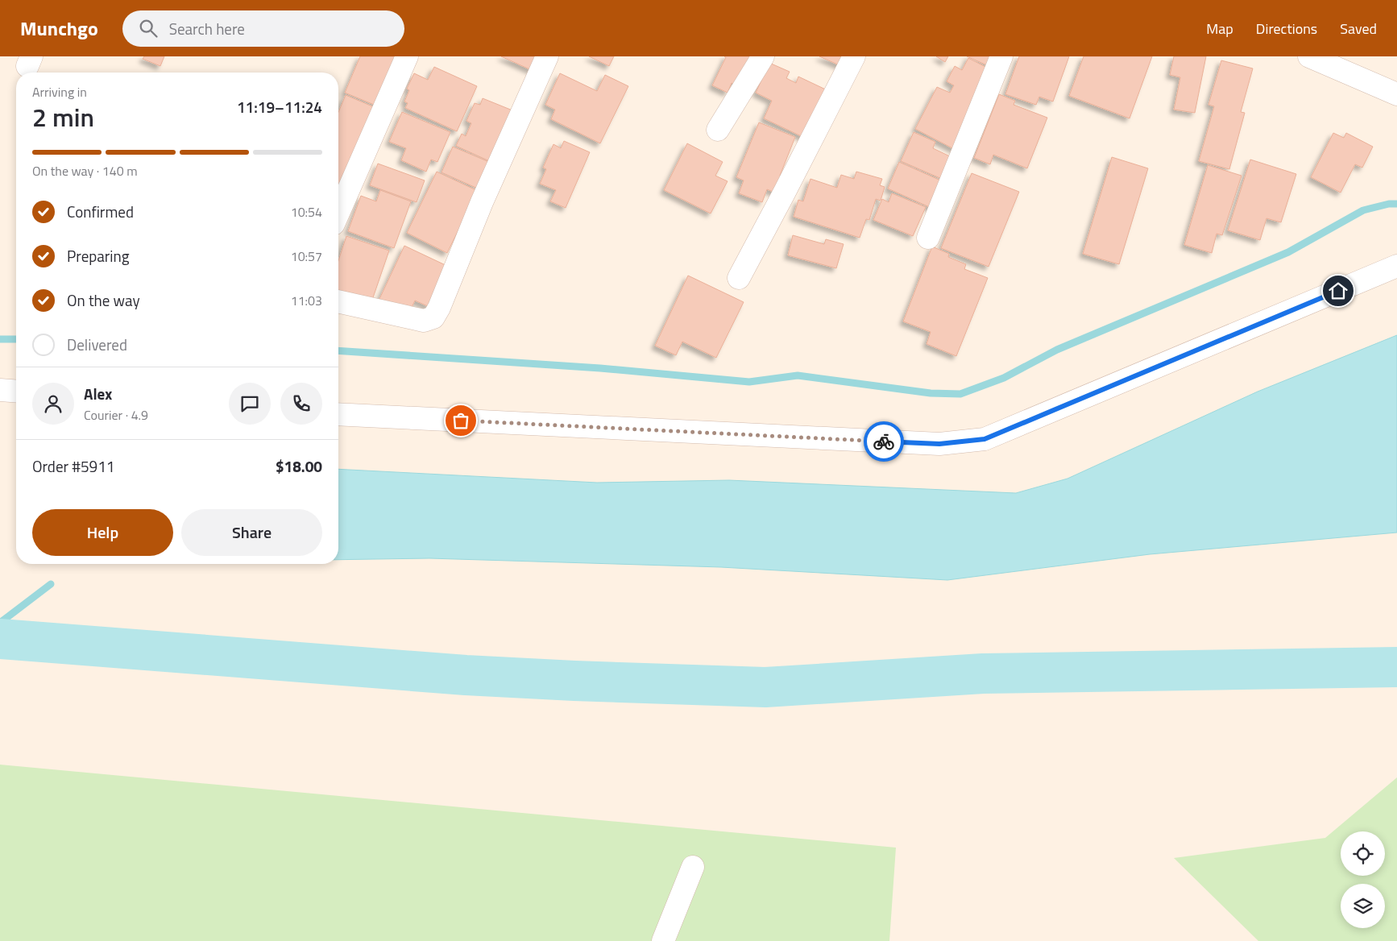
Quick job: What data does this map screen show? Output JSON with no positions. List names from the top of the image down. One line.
{"page":{"header":"Munchgo","search":"Search here","nav":["Map","Directions","Saved"],"heading":["2 min","Arriving in","11:19–11:24"],"panel":["Alex","Courier · 4.9","Order #5911","$18.00"],"bar":"On the way · 140 m","list":[["Confirmed","10:54"],["Preparing","10:57"],["On the way","11:03"],"Delivered"],"buttons":["Help","Share"]}}
